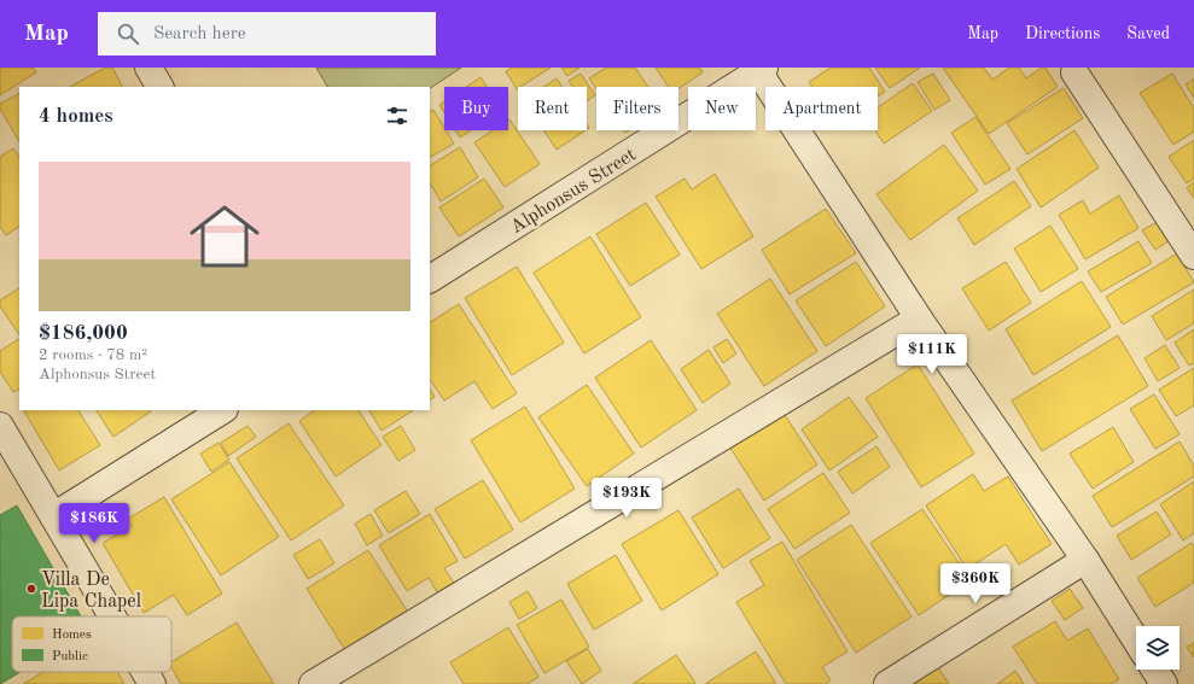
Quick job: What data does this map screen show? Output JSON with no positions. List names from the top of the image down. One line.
{"streets":{"street":["Alphonsus Street"]},"places":["Villa De Lipa Chapel"],"legend":["Homes","Public"],"page":{"header":"Map","search":"Search here","nav":["Map","Directions","Saved"],"chip":["Buy","Rent","Filters","New","Apartment"],"heading":"4 homes","list":[{"name":"$186,000","note":"2 rooms · 78 m² · Alphonsus Street"}],"price":["$111K","$193K","$186K","$360K"]}}
